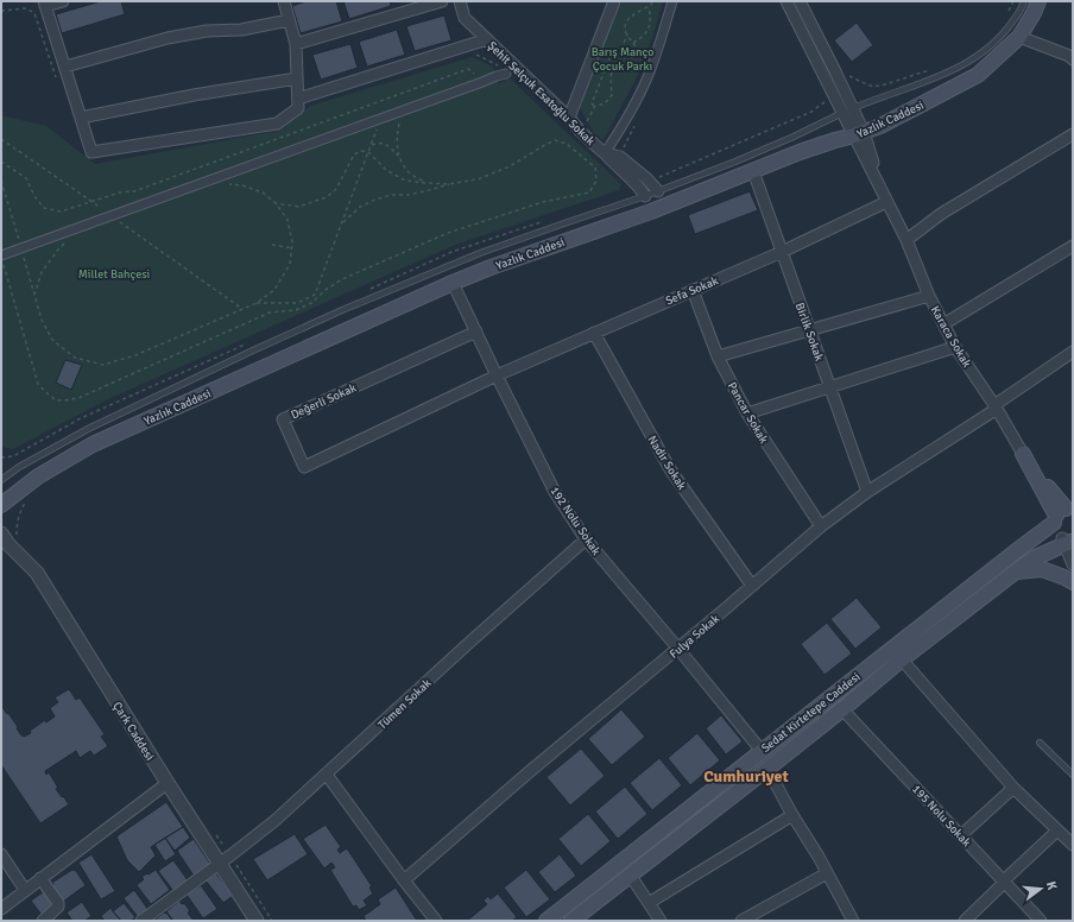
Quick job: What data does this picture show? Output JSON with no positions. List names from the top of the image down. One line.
{"streets":{"main road":["Yazlık Caddesi","Sedat Kirtetepe Caddesi"],"street":["Şehit Selçuk Esatoğlu Sokak","Sefa Sokak","Birlik Sokak","Karaca Sokak","Değerli Sokak","Pancar Sokak","Nadir Sokak","192 Nolu Sokak","Fulya Sokak","Tümen Sokak","Çark Caddesi","195 Nolu Sokak"]},"crossings":[["Yazlık Caddesi","Birlik Sokak"],["Yazlık Caddesi","192 Nolu Sokak"],["Sefa Sokak","Birlik Sokak"],["Sefa Sokak","Değerli Sokak"],["Sefa Sokak","Pancar Sokak"],["Sefa Sokak","Nadir Sokak"],["Sefa Sokak","192 Nolu Sokak"],["Birlik Sokak","Fulya Sokak"],["Karaca Sokak","Fulya Sokak"],["Değerli Sokak","192 Nolu Sokak"],["Pancar Sokak","Fulya Sokak"],["Nadir Sokak","Fulya Sokak"],["192 Nolu Sokak","Fulya Sokak"],["192 Nolu Sokak","Tümen Sokak"],["192 Nolu Sokak","Sedat Kirtetepe Caddesi"],["Tümen Sokak","Çark Caddesi"],["Sedat Kirtetepe Caddesi","195 Nolu Sokak"]],"districts":["Cumhuriyet"],"parks":["Barış Manço Çocuk Parkı","Millet Bahçesi"],"north":"right"}
